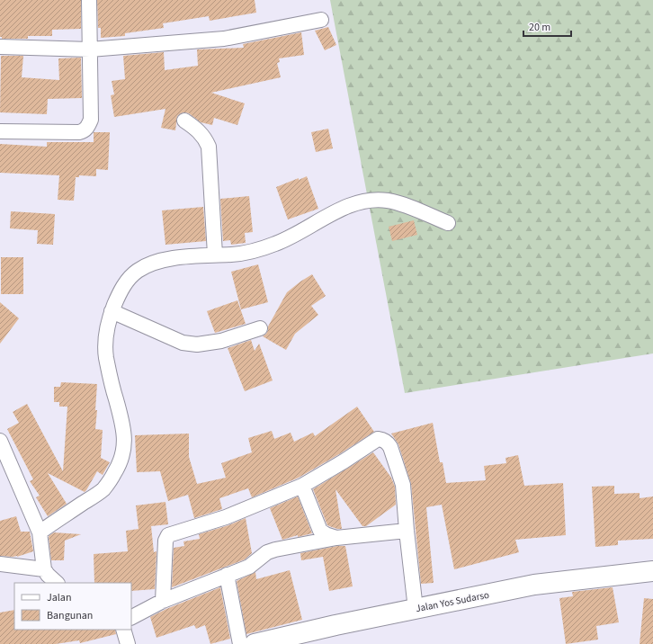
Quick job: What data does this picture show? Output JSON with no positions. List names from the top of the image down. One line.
{"streets":{"highway":["Jalan Yos Sudarso"]},"legend":["Jalan","Bangunan"],"scale_bar":"20 m"}
